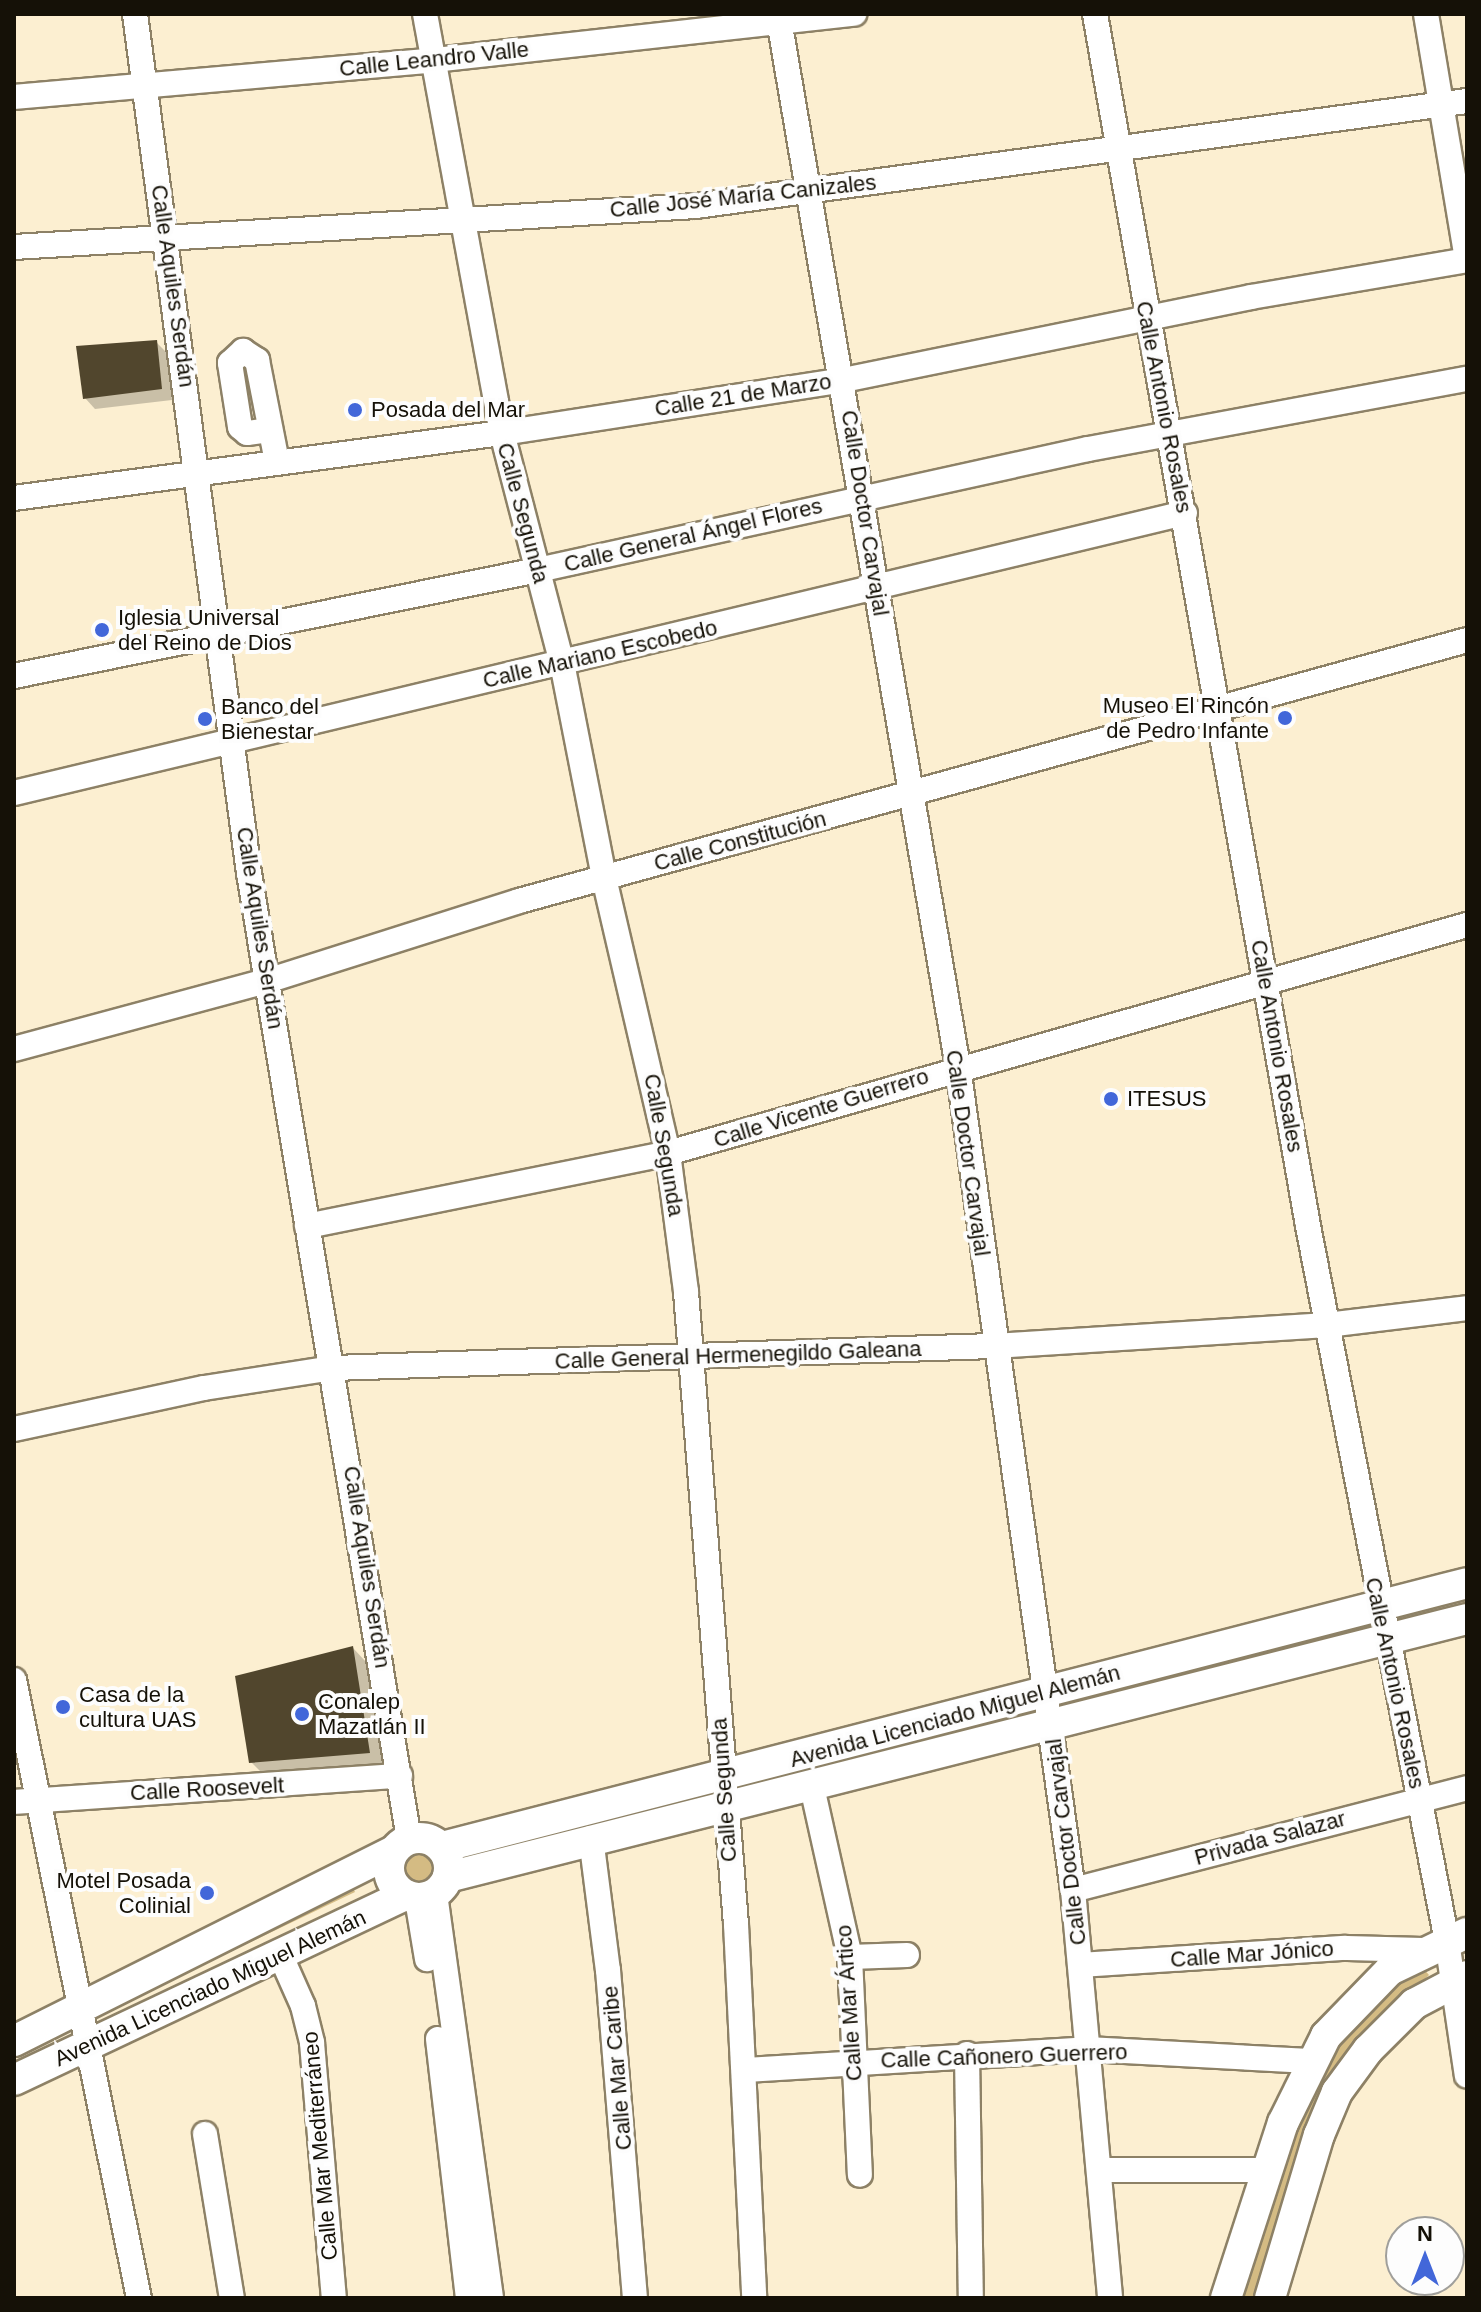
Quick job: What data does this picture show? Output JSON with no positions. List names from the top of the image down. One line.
{"streets":{"main road":["Avenida Licenciado Miguel Alemán"],"street":["Calle Leandro Valle","Calle José María Canizales","Calle Aquiles Serdán","Calle 21 de Marzo","Calle Antonio Rosales","Calle Segunda","Calle Doctor Carvajal","Calle General Ángel Flores","Calle Mariano Escobedo","Calle Constitución","Calle Vicente Guerrero","Calle General Hermenegildo Galeana","Calle Roosevelt","Privada Salazar","Calle Mar Jónico","Calle Mar Ártico","Calle Cañonero Guerrero","Calle Mar Caribe","Calle Mar Mediterráneo"]},"crossings":[["Calle Leandro Valle","Calle Aquiles Serdán"],["Calle Leandro Valle","Calle Segunda"],["Calle Leandro Valle","Calle Doctor Carvajal"],["Calle José María Canizales","Calle Aquiles Serdán"],["Calle José María Canizales","Calle Antonio Rosales"],["Calle José María Canizales","Calle Segunda"],["Calle José María Canizales","Calle Doctor Carvajal"],["Calle Aquiles Serdán","Calle 21 de Marzo"],["Calle Aquiles Serdán","Calle General Ángel Flores"],["Calle Aquiles Serdán","Calle Mariano Escobedo"],["Calle Aquiles Serdán","Calle Constitución"],["Calle Aquiles Serdán","Calle Vicente Guerrero"],["Calle Aquiles Serdán","Calle General Hermenegildo Galeana"],["Calle Aquiles Serdán","Avenida Licenciado Miguel Alemán"],["Calle Aquiles Serdán","Calle Roosevelt"],["Calle 21 de Marzo","Calle Antonio Rosales"],["Calle 21 de Marzo","Calle Segunda"],["Calle 21 de Marzo","Calle Doctor Carvajal"],["Calle Antonio Rosales","Calle General Ángel Flores"],["Calle Antonio Rosales","Calle Mariano Escobedo"],["Calle Antonio Rosales","Calle Constitución"],["Calle Antonio Rosales","Calle Vicente Guerrero"],["Calle Antonio Rosales","Calle General Hermenegildo Galeana"],["Calle Antonio Rosales","Avenida Licenciado Miguel Alemán"],["Calle Antonio Rosales","Privada Salazar"],["Calle Antonio Rosales","Calle Mar Jónico"],["Calle Segunda","Calle General Ángel Flores"],["Calle Segunda","Calle Mariano Escobedo"],["Calle Segunda","Calle Constitución"],["Calle Segunda","Calle Vicente Guerrero"],["Calle Segunda","Calle General Hermenegildo Galeana"],["Calle Segunda","Avenida Licenciado Miguel Alemán"],["Calle Segunda","Calle Cañonero Guerrero"],["Calle Doctor Carvajal","Calle General Ángel Flores"],["Calle Doctor Carvajal","Calle Mariano Escobedo"],["Calle Doctor Carvajal","Calle Constitución"],["Calle Doctor Carvajal","Calle Vicente Guerrero"],["Calle Doctor Carvajal","Calle General Hermenegildo Galeana"],["Calle Doctor Carvajal","Avenida Licenciado Miguel Alemán"],["Calle Doctor Carvajal","Privada Salazar"],["Calle Doctor Carvajal","Calle Mar Jónico"],["Calle Doctor Carvajal","Calle Cañonero Guerrero"],["Avenida Licenciado Miguel Alemán","Calle Mar Ártico"],["Avenida Licenciado Miguel Alemán","Calle Mar Caribe"],["Avenida Licenciado Miguel Alemán","Calle Mar Mediterráneo"],["Calle Mar Ártico","Calle Cañonero Guerrero"]],"places":["Posada del Mar","Iglesia Universal del Reino de Dios","Museo El Rincón de Pedro Infante","Banco del Bienestar","ITESUS","Casa de la cultura UAS","Conalep Mazatlán II","Motel Posada Colinial"],"north":"top"}
